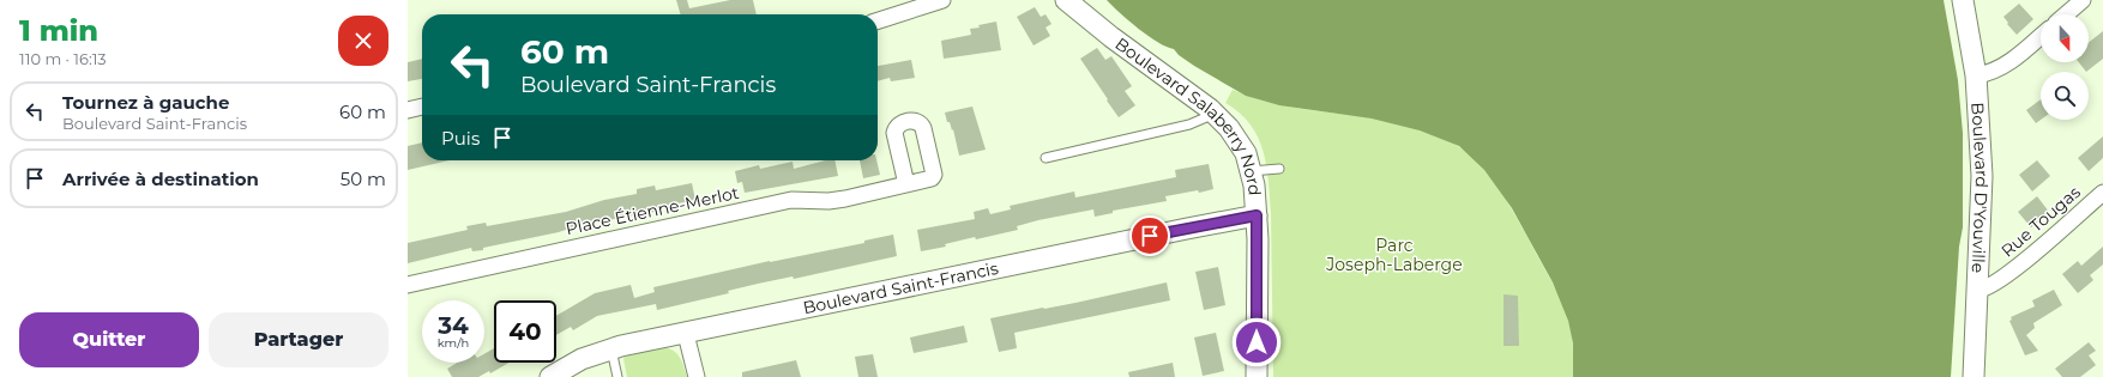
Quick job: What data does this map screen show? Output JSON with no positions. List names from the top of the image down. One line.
{"streets":{"street":["Boulevard Salaberry Nord","Boulevard D'Youville","Place Étienne-Merlot","Rue Tougas","Boulevard Saint-Francis"]},"crossings":[["Boulevard Salaberry Nord","Boulevard Saint-Francis"],["Boulevard D'Youville","Rue Tougas"]],"parks":["Parc Joseph-Laberge"],"north":"bottom","page":{"heading":["1 min","110 m · 16:13"],"turn":["60 m","Boulevard Saint-Francis"],"list":[{"name":"Tournez à gauche","note":"Boulevard Saint-Francis","value":"60 m"},{"name":"Arrivée à destination","value":"50 m"}],"then":"Puis","speed":"34 km/h","limit":"40","buttons":["Quitter","Partager"]}}
